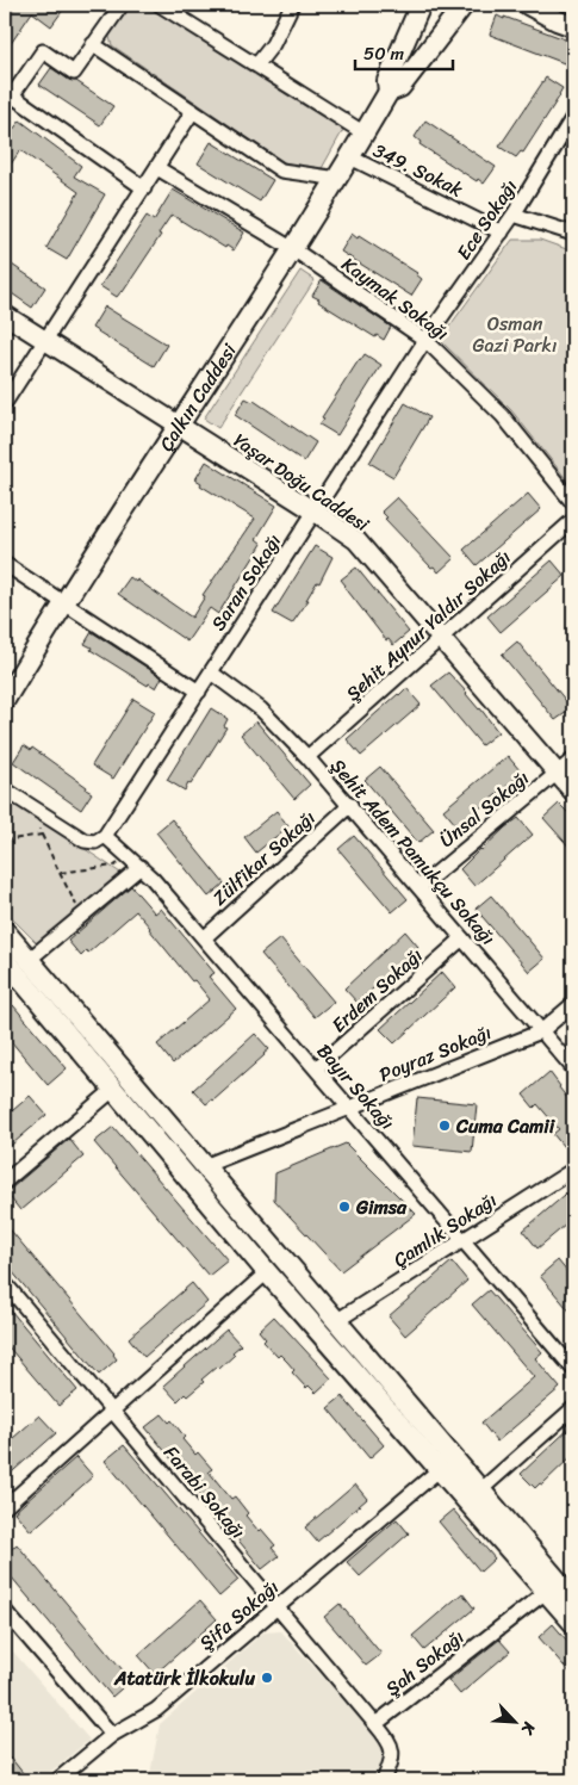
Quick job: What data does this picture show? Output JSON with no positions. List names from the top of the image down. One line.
{"streets":{"main road":["Çalkın Caddesi"],"street":["349. Sokak","Ece Sokağı","Kaymak Sokağı","Yaşar Doğu Caddesi","Saran Sokağı","Şehit Aynur Yaldır Sokağı","Ünsal Sokağı","Şehit Adem Pamukçu Sokağı","Zülfikar Sokağı","Erdem Sokağı","Poyraz Sokağı","Bayır Sokağı","Çamlık Sokağı","Farabi Sokağı","Şifa Sokağı","Şah Sokağı"]},"crossings":[["349. Sokak","Ece Sokağı"],["349. Sokak","Çalkın Caddesi"],["Ece Sokağı","Kaymak Sokağı"],["Ece Sokağı","Saran Sokağı"],["Kaymak Sokağı","Çalkın Caddesi"],["Kaymak Sokağı","Saran Sokağı"],["Çalkın Caddesi","Yaşar Doğu Caddesi"],["Yaşar Doğu Caddesi","Saran Sokağı"],["Yaşar Doğu Caddesi","Şehit Aynur Yaldır Sokağı"],["Yaşar Doğu Caddesi","Ünsal Sokağı"],["Saran Sokağı","Şehit Adem Pamukçu Sokağı"],["Saran Sokağı","Bayır Sokağı"],["Şehit Aynur Yaldır Sokağı","Şehit Adem Pamukçu Sokağı"],["Ünsal Sokağı","Şehit Adem Pamukçu Sokağı"],["Şehit Adem Pamukçu Sokağı","Zülfikar Sokağı"],["Şehit Adem Pamukçu Sokağı","Erdem Sokağı"],["Şehit Adem Pamukçu Sokağı","Poyraz Sokağı"],["Zülfikar Sokağı","Bayır Sokağı"],["Erdem Sokağı","Bayır Sokağı"],["Poyraz Sokağı","Bayır Sokağı"],["Bayır Sokağı","Çamlık Sokağı"],["Farabi Sokağı","Şifa Sokağı"],["Farabi Sokağı","Şah Sokağı"]],"parks":["Osman Gazi Parkı"],"places":["Cuma Camii","Gimsa","Atatürk İlkokulu"],"scale_bar":"50 m","north":"bottom right"}
